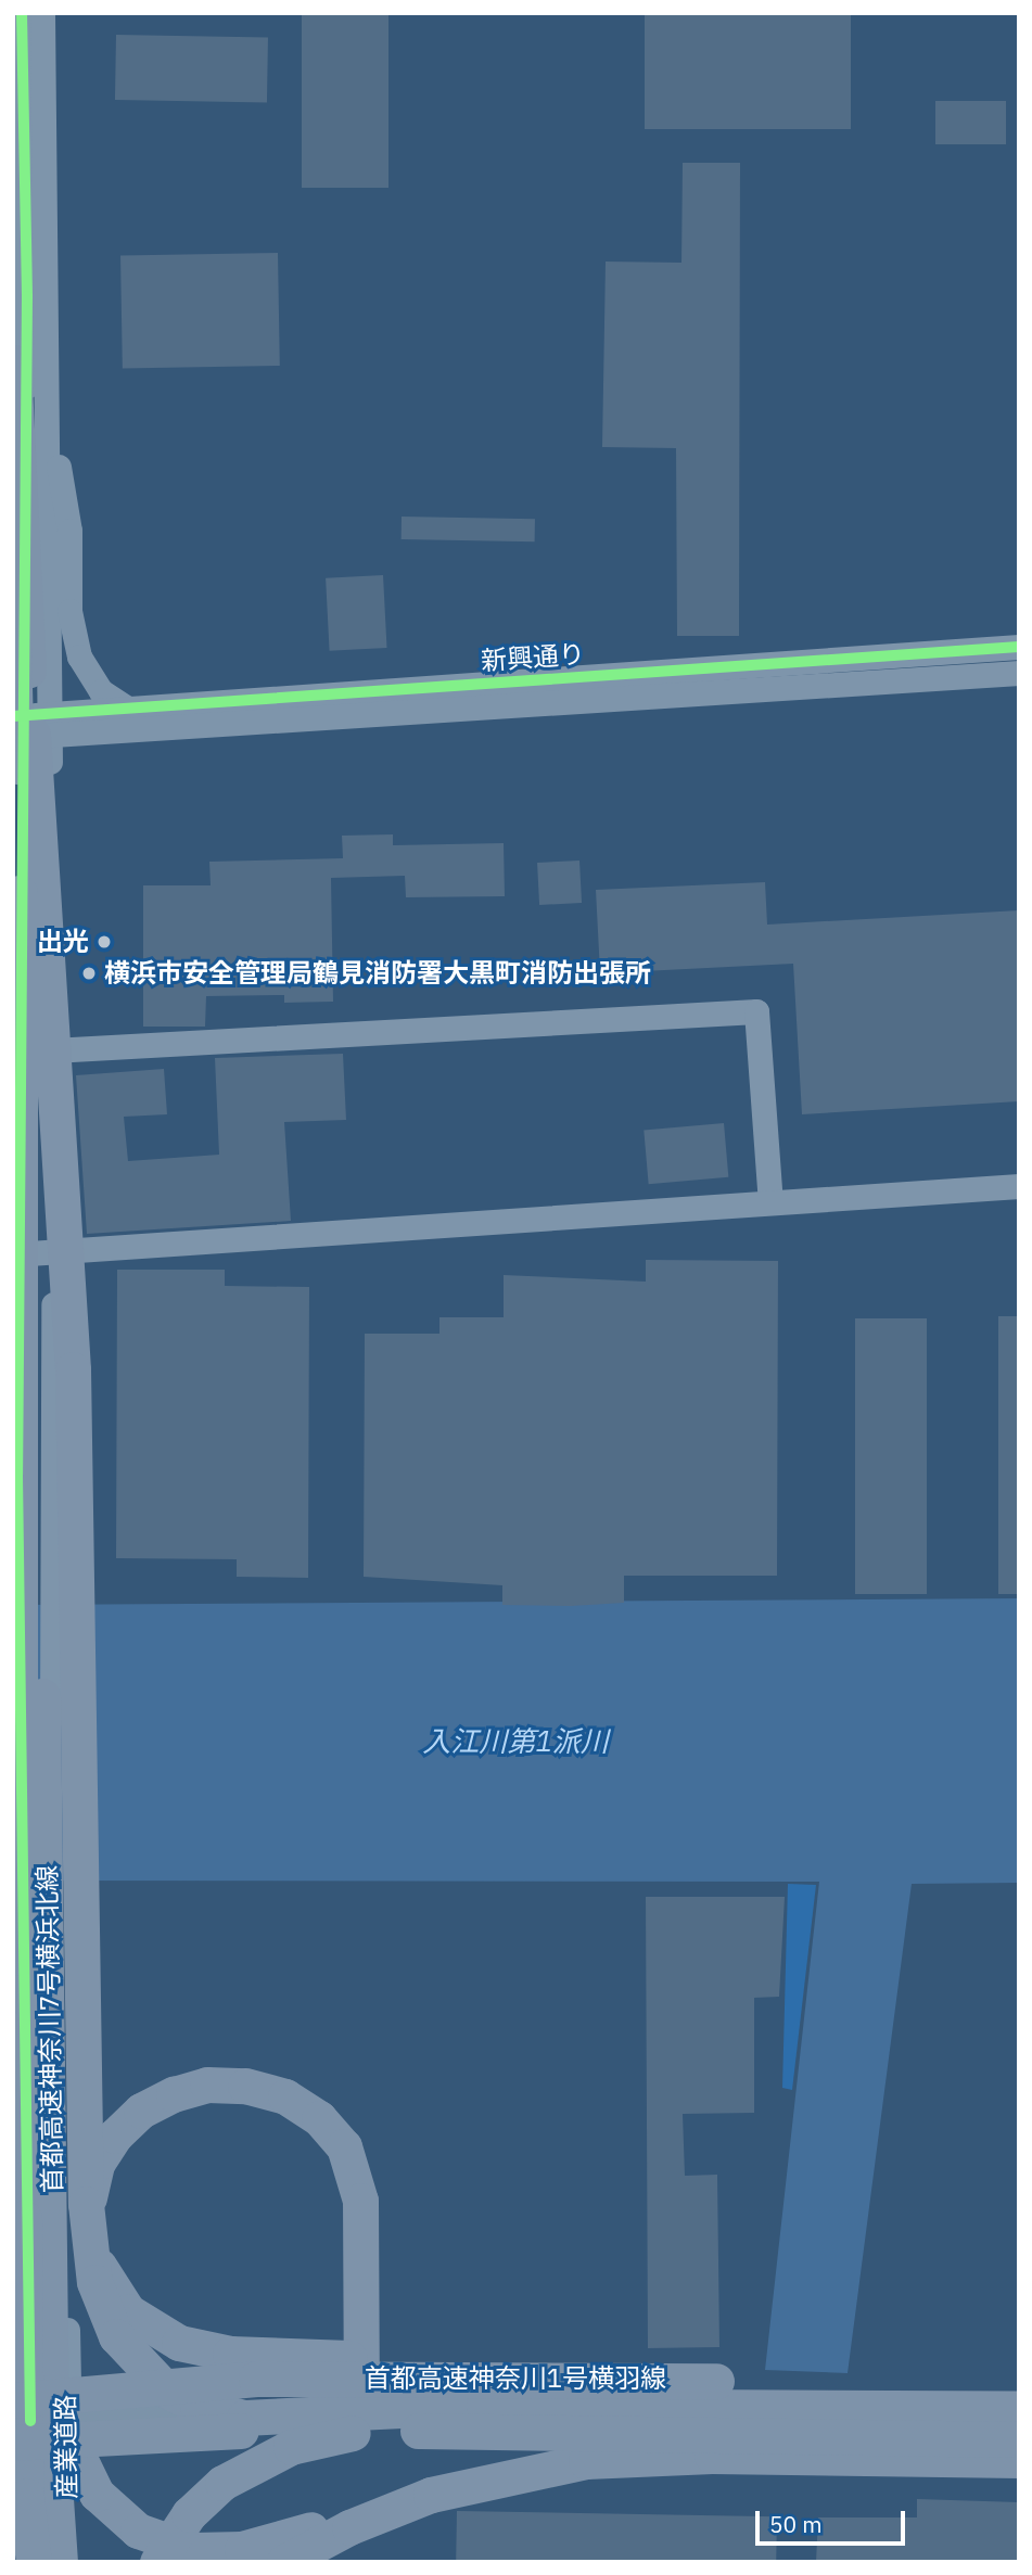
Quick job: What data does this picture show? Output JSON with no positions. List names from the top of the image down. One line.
{"streets":{"highway":["首都高速神奈川7号横浜北線","首都高速神奈川1号横羽線"],"main road":["産業道路"],"street":["新興通り"]},"crossings":[["首都高速神奈川7号横浜北線","産業道路"],["首都高速神奈川1号横羽線","産業道路"]],"water":["入江川第1派川"],"places":["出光","横浜市安全管理局鶴見消防署大黒町消防出張所"],"scale_bar":"50 m"}
